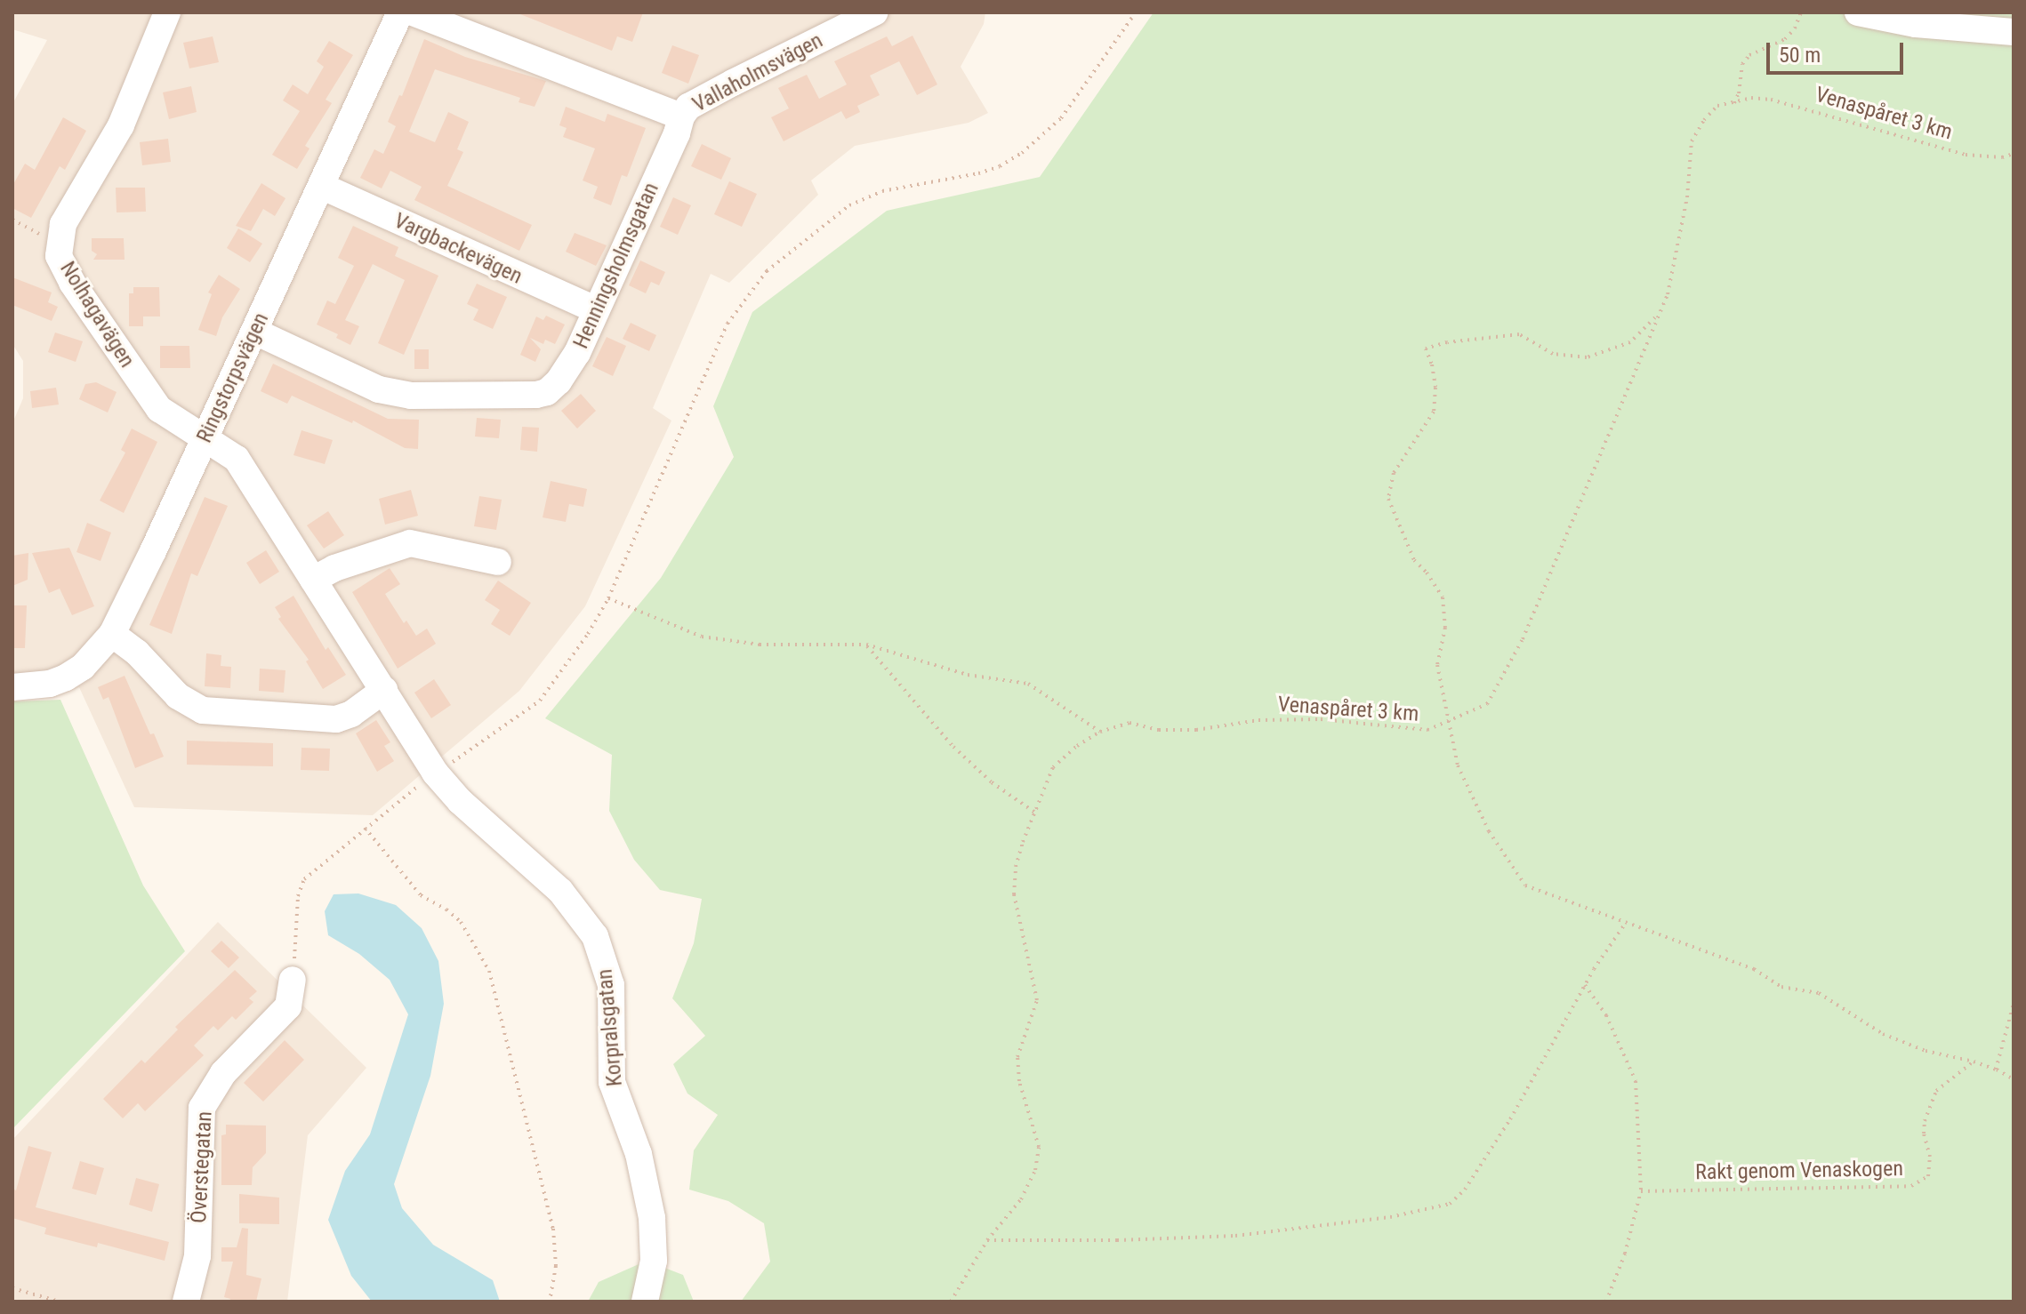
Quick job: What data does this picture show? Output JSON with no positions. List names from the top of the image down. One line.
{"streets":{"street":["Vallaholmsvägen","Vargbackevägen","Henningsholmsgatan","Nolhagavägen","Ringstorpsvägen","Korpralsgatan","Överstegatan"],"path":["Venaspåret 3 km","Rakt genom Venaskogen"]},"crossings":[["Vallaholmsvägen","Henningsholmsgatan"],["Vargbackevägen","Henningsholmsgatan"],["Vargbackevägen","Ringstorpsvägen"],["Henningsholmsgatan","Ringstorpsvägen"],["Nolhagavägen","Ringstorpsvägen"],["Nolhagavägen","Korpralsgatan"]],"scale_bar":"50 m"}
